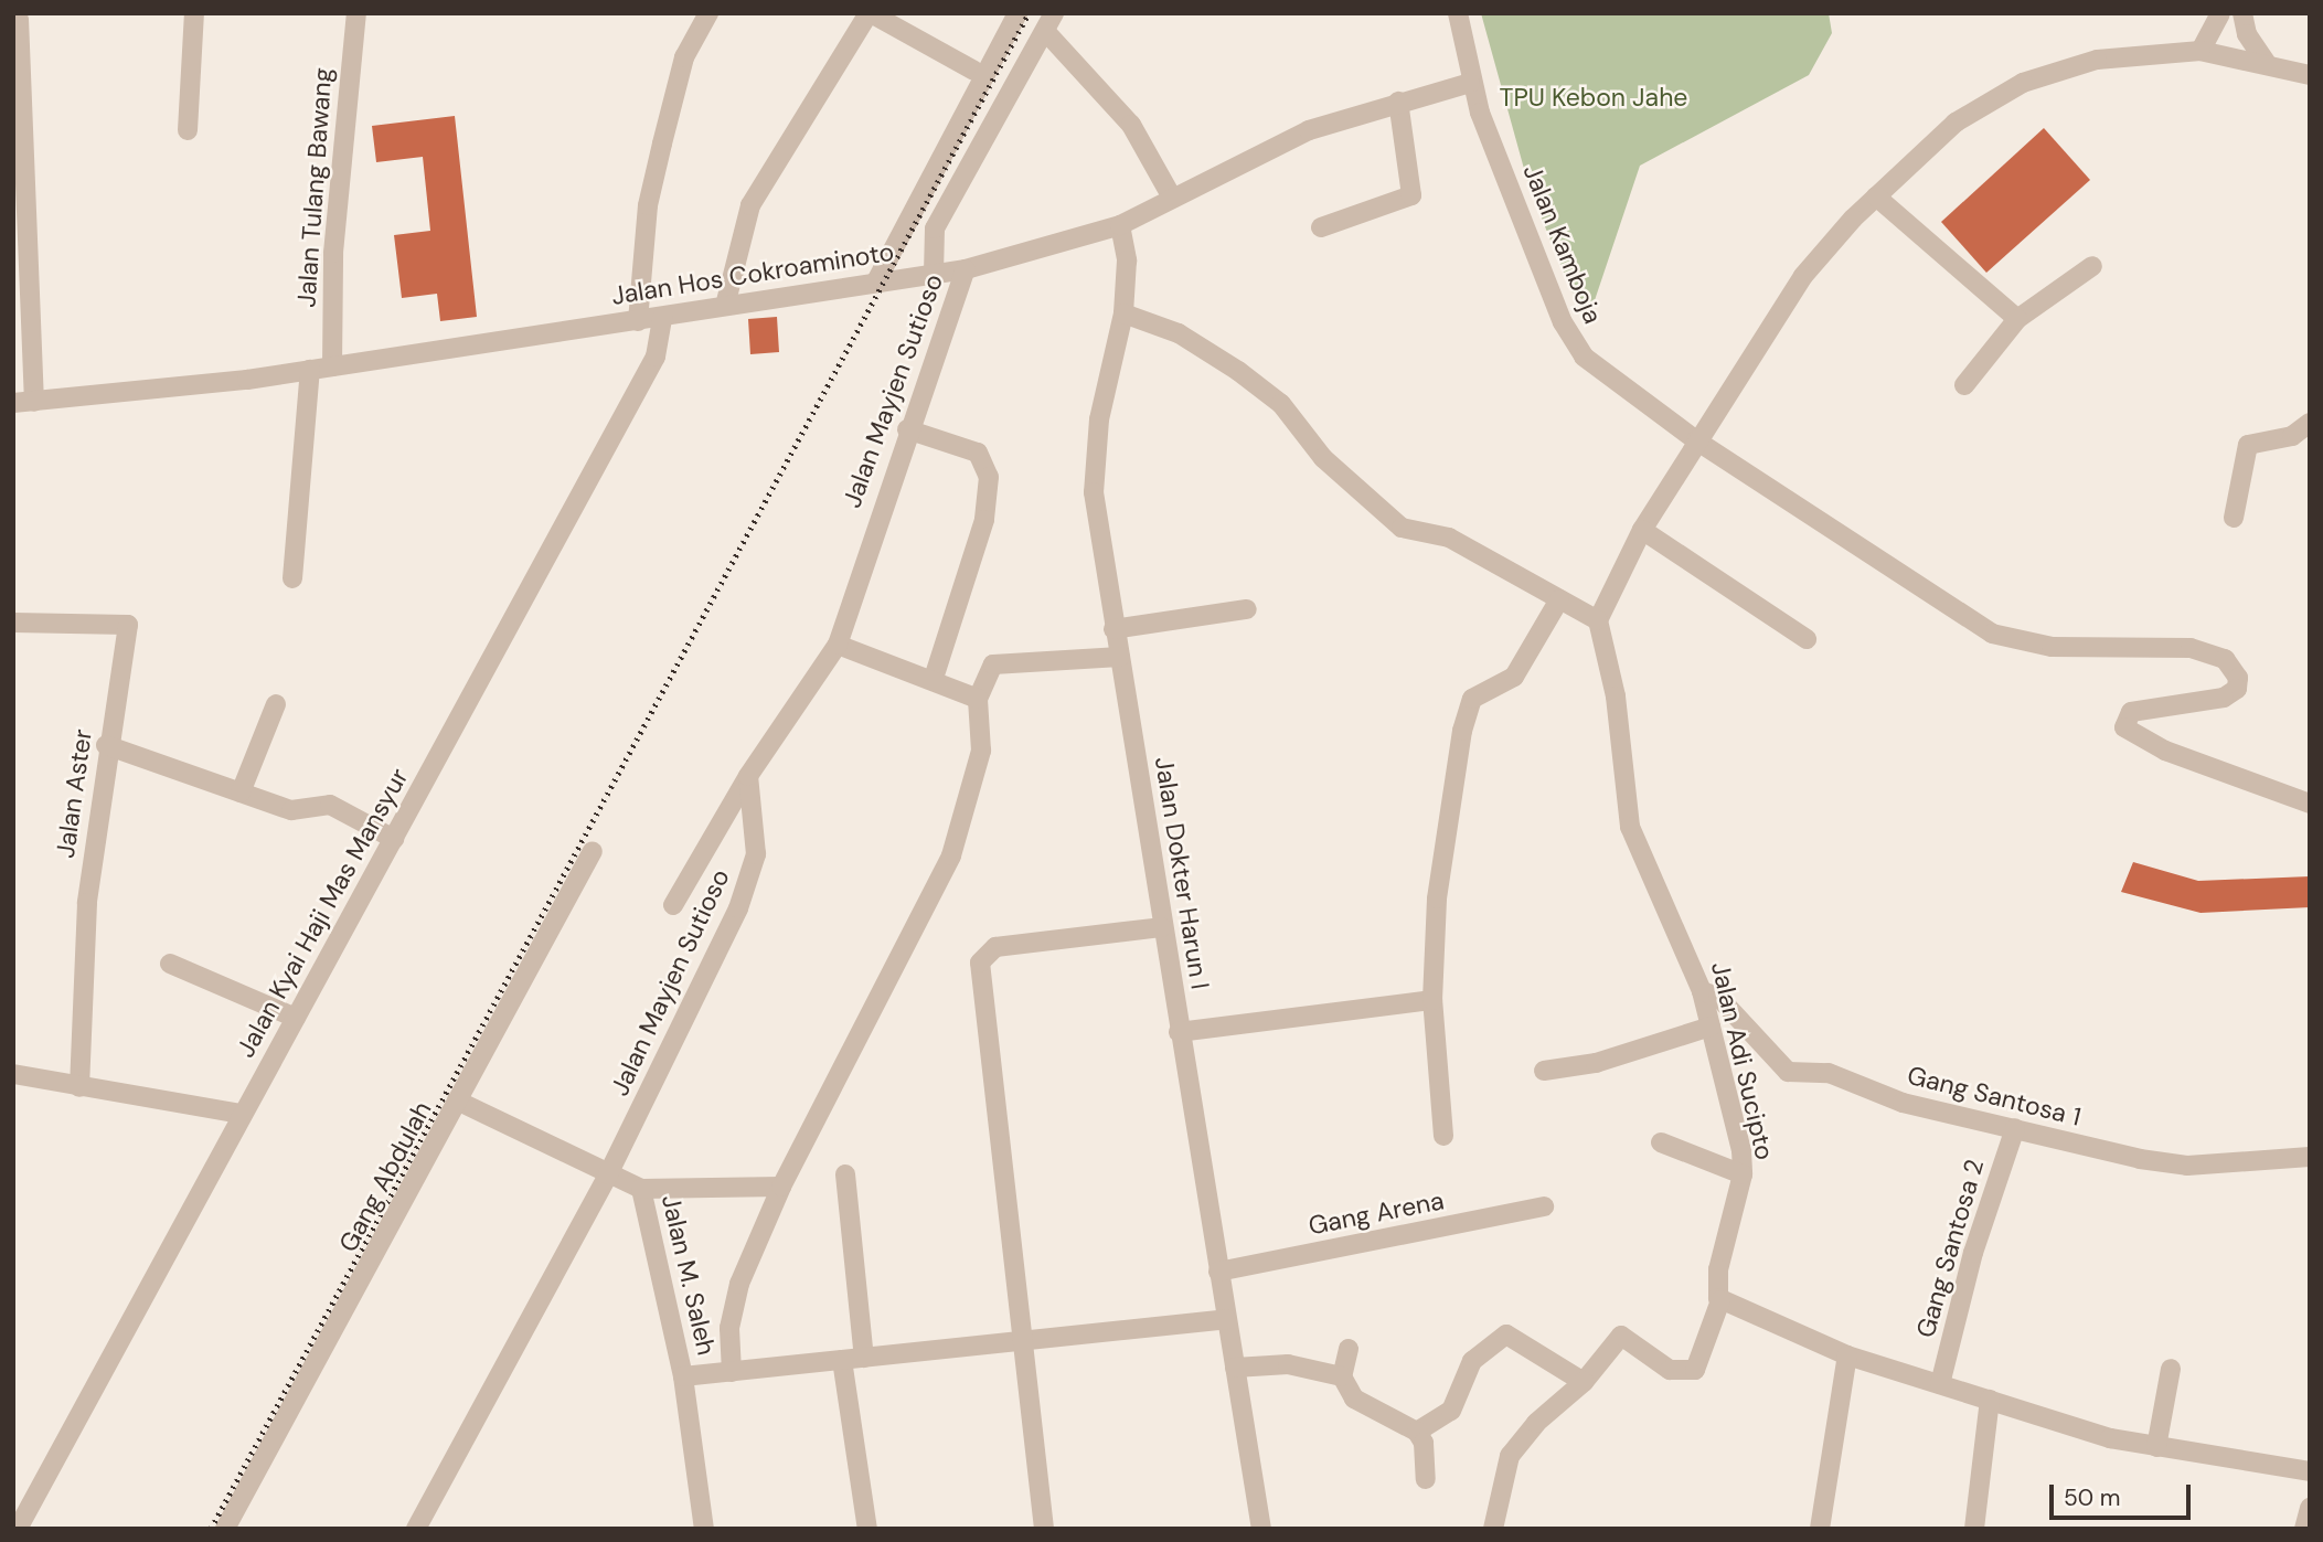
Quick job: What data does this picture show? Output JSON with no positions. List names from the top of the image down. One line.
{"streets":{"street":["Jalan Tulang Bawang","Jalan Kamboja","Jalan Hos Cokroaminoto","Jalan Mayjen Sutioso","Jalan Aster","Jalan Dokter Harun I","Jalan Kyai Haji Mas Mansyur","Jalan Adi Sucipto","Gang Santosa 1","Gang Abdulah","Gang Arena","Gang Santosa 2","Jalan M. Saleh"]},"crossings":[["Jalan Tulang Bawang","Jalan Hos Cokroaminoto"],["Jalan Kamboja","Jalan Hos Cokroaminoto"],["Jalan Hos Cokroaminoto","Jalan Mayjen Sutioso"],["Jalan Hos Cokroaminoto","Jalan Dokter Harun I"],["Jalan Hos Cokroaminoto","Jalan Kyai Haji Mas Mansyur"],["Jalan Mayjen Sutioso","Jalan M. Saleh"],["Jalan Dokter Harun I","Gang Arena"],["Jalan Adi Sucipto","Gang Santosa 1"],["Gang Santosa 1","Gang Santosa 2"],["Gang Abdulah","Jalan M. Saleh"]],"parks":["TPU Kebon Jahe"],"scale_bar":"50 m"}
